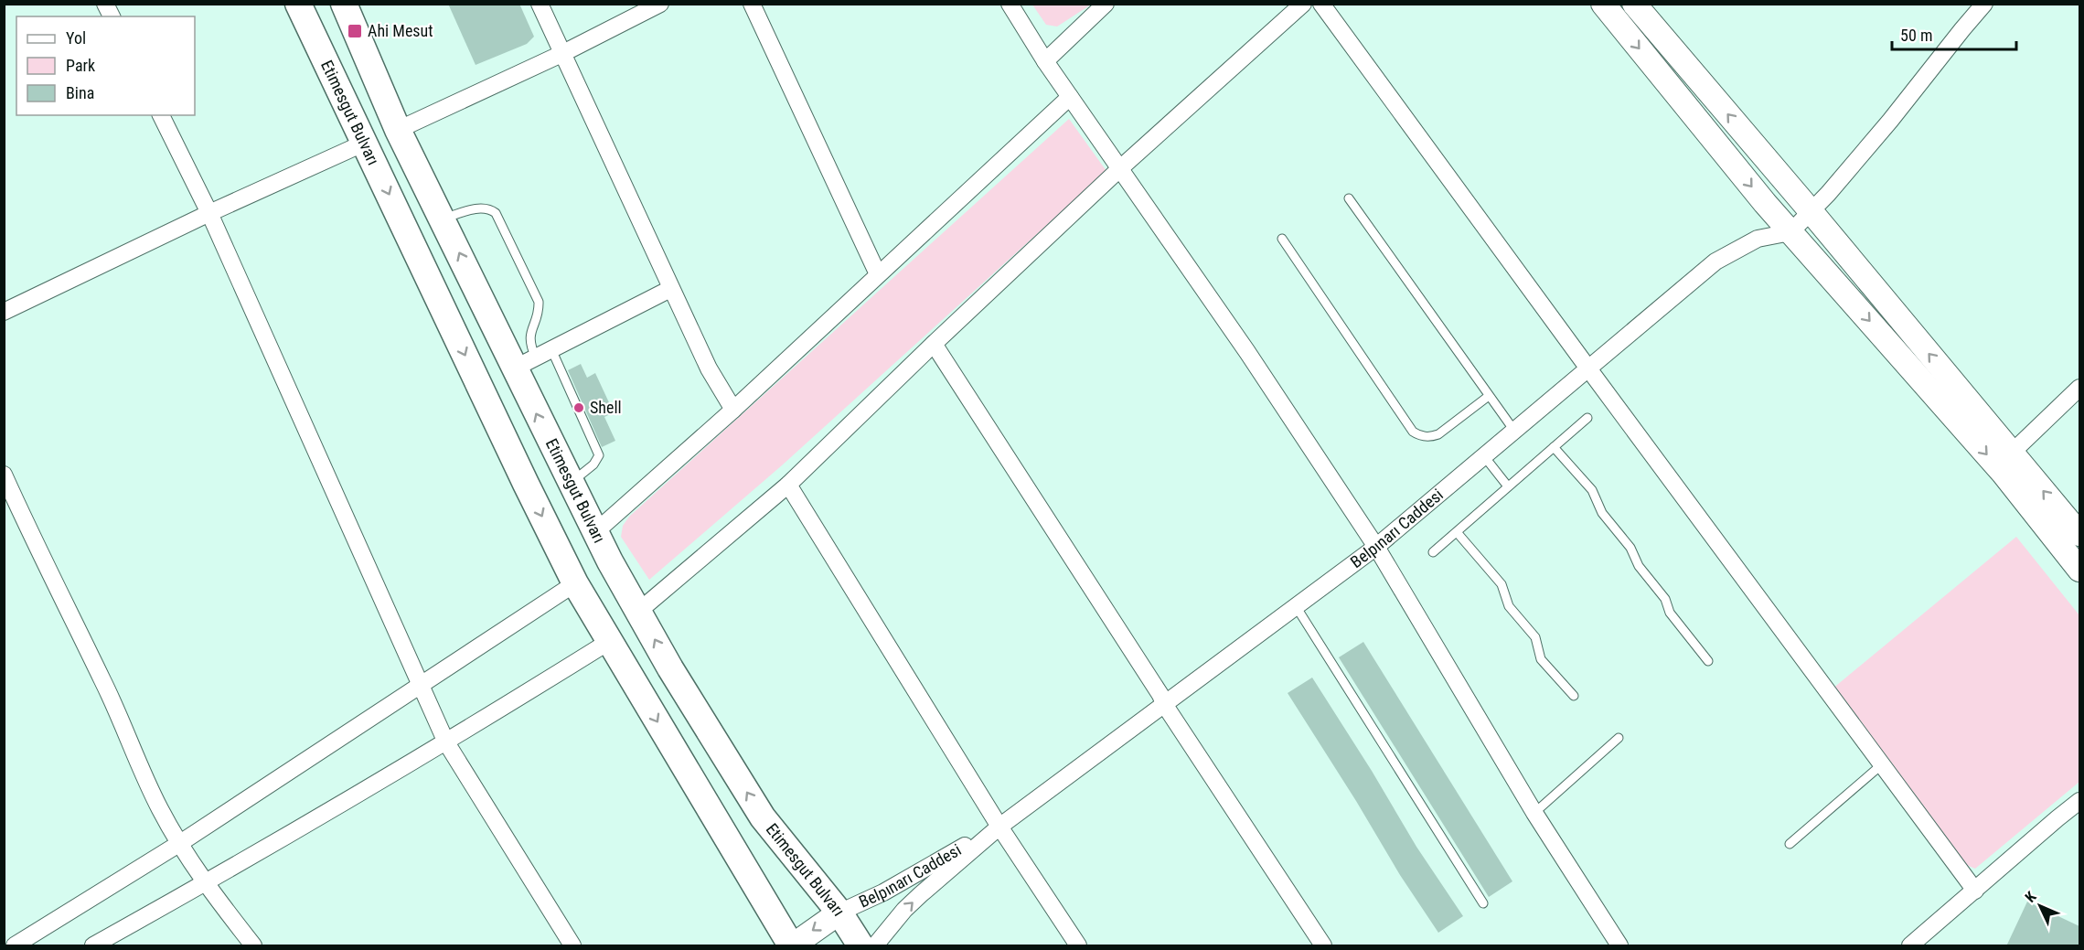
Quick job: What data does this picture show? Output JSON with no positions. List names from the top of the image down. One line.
{"streets":{"main road":["Etimesgut Bulvarı","Belpınarı Caddesi"]},"crossings":[["Etimesgut Bulvarı","Belpınarı Caddesi"]],"places":{"transit":["Ahi Mesut"],"other":["Shell"]},"legend":["Yol","Park","Bina"],"scale_bar":"50 m","north":"top left"}
